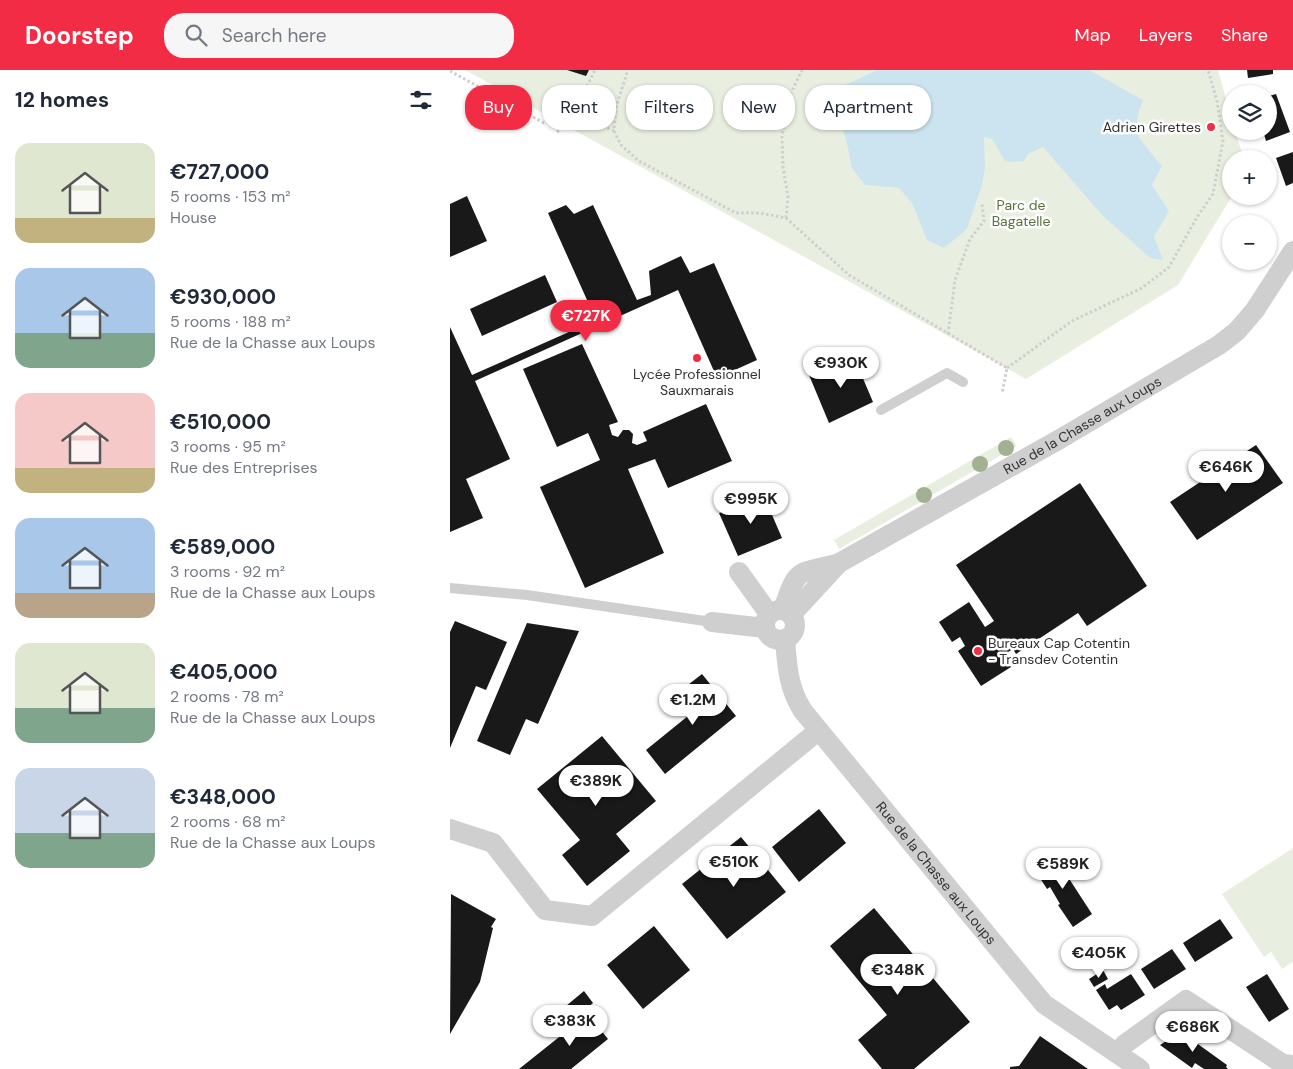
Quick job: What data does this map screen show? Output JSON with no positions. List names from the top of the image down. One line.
{"streets":{"street":["Rue de la Chasse aux Loups"]},"parks":["Parc de Bagatelle"],"places":["Adrien Girettes","Lycée Professionnel Sauxmarais","Bureaux Cap Cotentin - Transdev Cotentin"],"page":{"header":"Doorstep","search":"Search here","nav":["Map","Layers","Share"],"heading":"12 homes","map_buttons":["+","−"],"chip":["Buy","Rent","Filters","New","Apartment"],"list":[{"name":"€727,000","note":"5 rooms · 153 m² · House"},{"name":"€930,000","note":"5 rooms · 188 m² · Rue de la Chasse aux Loups"},{"name":"€510,000","note":"3 rooms · 95 m² · Rue des Entreprises"},{"name":"€589,000","note":"3 rooms · 92 m² · Rue de la Chasse aux Loups"},{"name":"€405,000","note":"2 rooms · 78 m² · Rue de la Chasse aux Loups"},{"name":"€348,000","note":"2 rooms · 68 m² · Rue de la Chasse aux Loups"}],"price":["€727K","€930K","€646K","€995K","€1.2M","€389K","€510K","€589K","€405K","€348K","€383K","€686K"]}}
